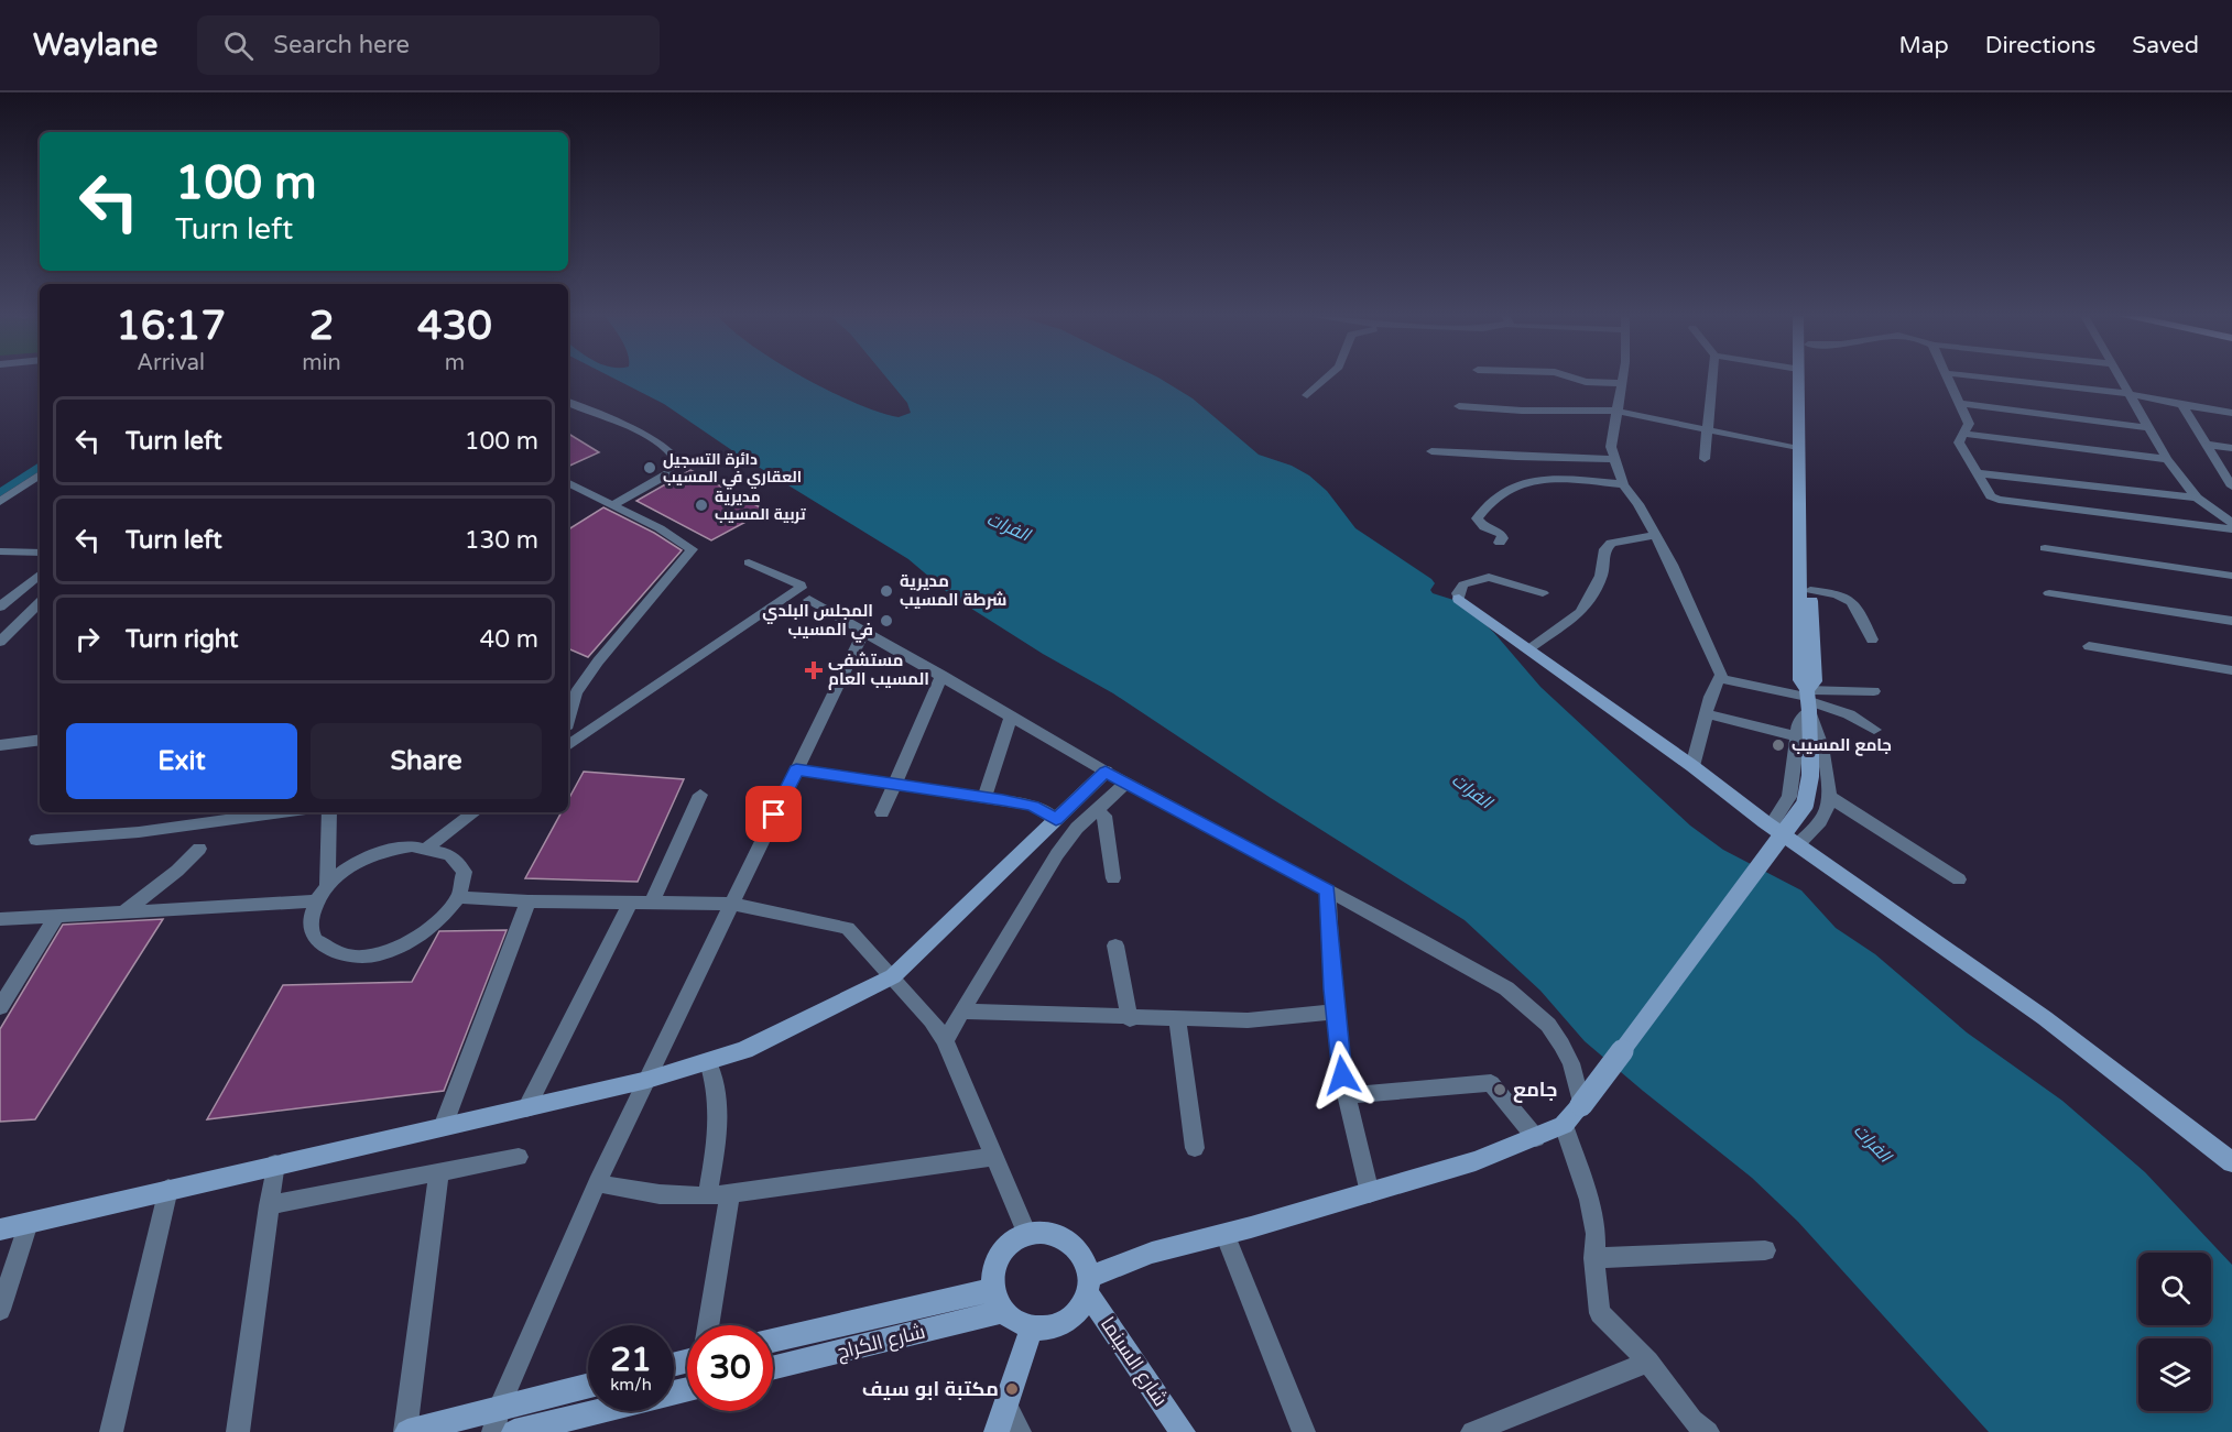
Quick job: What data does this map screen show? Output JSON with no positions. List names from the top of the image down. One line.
{"streets":{"main road":["شارع الكراج","شارع السينما"]},"crossings":[["شارع الكراج","شارع السينما"]],"water":["الفرات"],"places":{"other":["دائرة التسجيل العقاري في المسيب","مديرية تربية المسيب","مديرية شرطة المسيب","المجلس البلدي في المسيب","جامع المسيب","جامع","مكتبة ابو سيف"],"health":["مستشفى المسيب العام"]},"page":{"header":"Waylane","search":"Search here","nav":["Map","Directions","Saved"],"turn":["100 m","Turn left"],"eta":["16:17","Arrival","2","min","430","m"],"list":[{"name":"Turn left","value":"100 m"},{"name":"Turn left","value":"130 m"},{"name":"Turn right","value":"40 m"}],"buttons":["Exit","Share"],"speed":"21 km/h","limit":"30"}}
